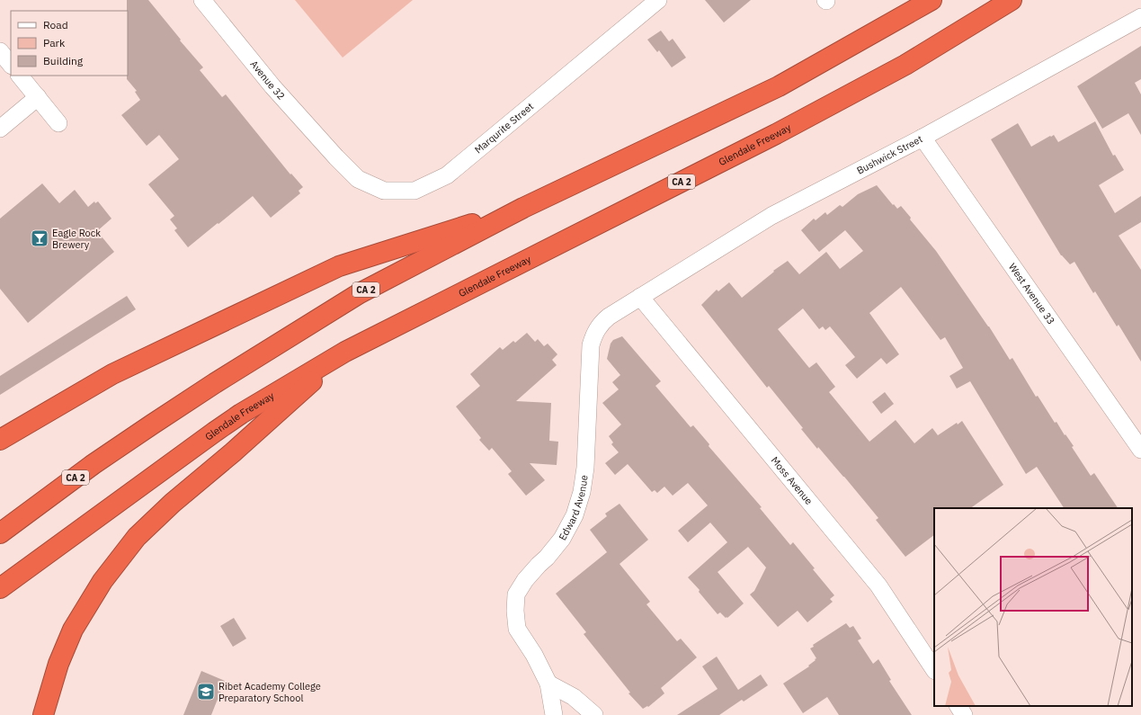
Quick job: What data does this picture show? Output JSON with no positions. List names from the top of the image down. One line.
{"streets":{"highway":["Glendale Freeway","CA 2"],"street":["Avenue 32","Marqurite Street","Bushwick Street","West Avenue 33","Moss Avenue","Edward Avenue"]},"crossings":[["Avenue 32","Marqurite Street"],["Bushwick Street","West Avenue 33"],["Bushwick Street","Moss Avenue"],["Bushwick Street","Edward Avenue"],["Moss Avenue","Edward Avenue"]],"places":{"bar":["Eagle Rock Brewery"],"school or university":["Ribet Academy College Preparatory School"]},"legend":["Road","Park","Building"]}
